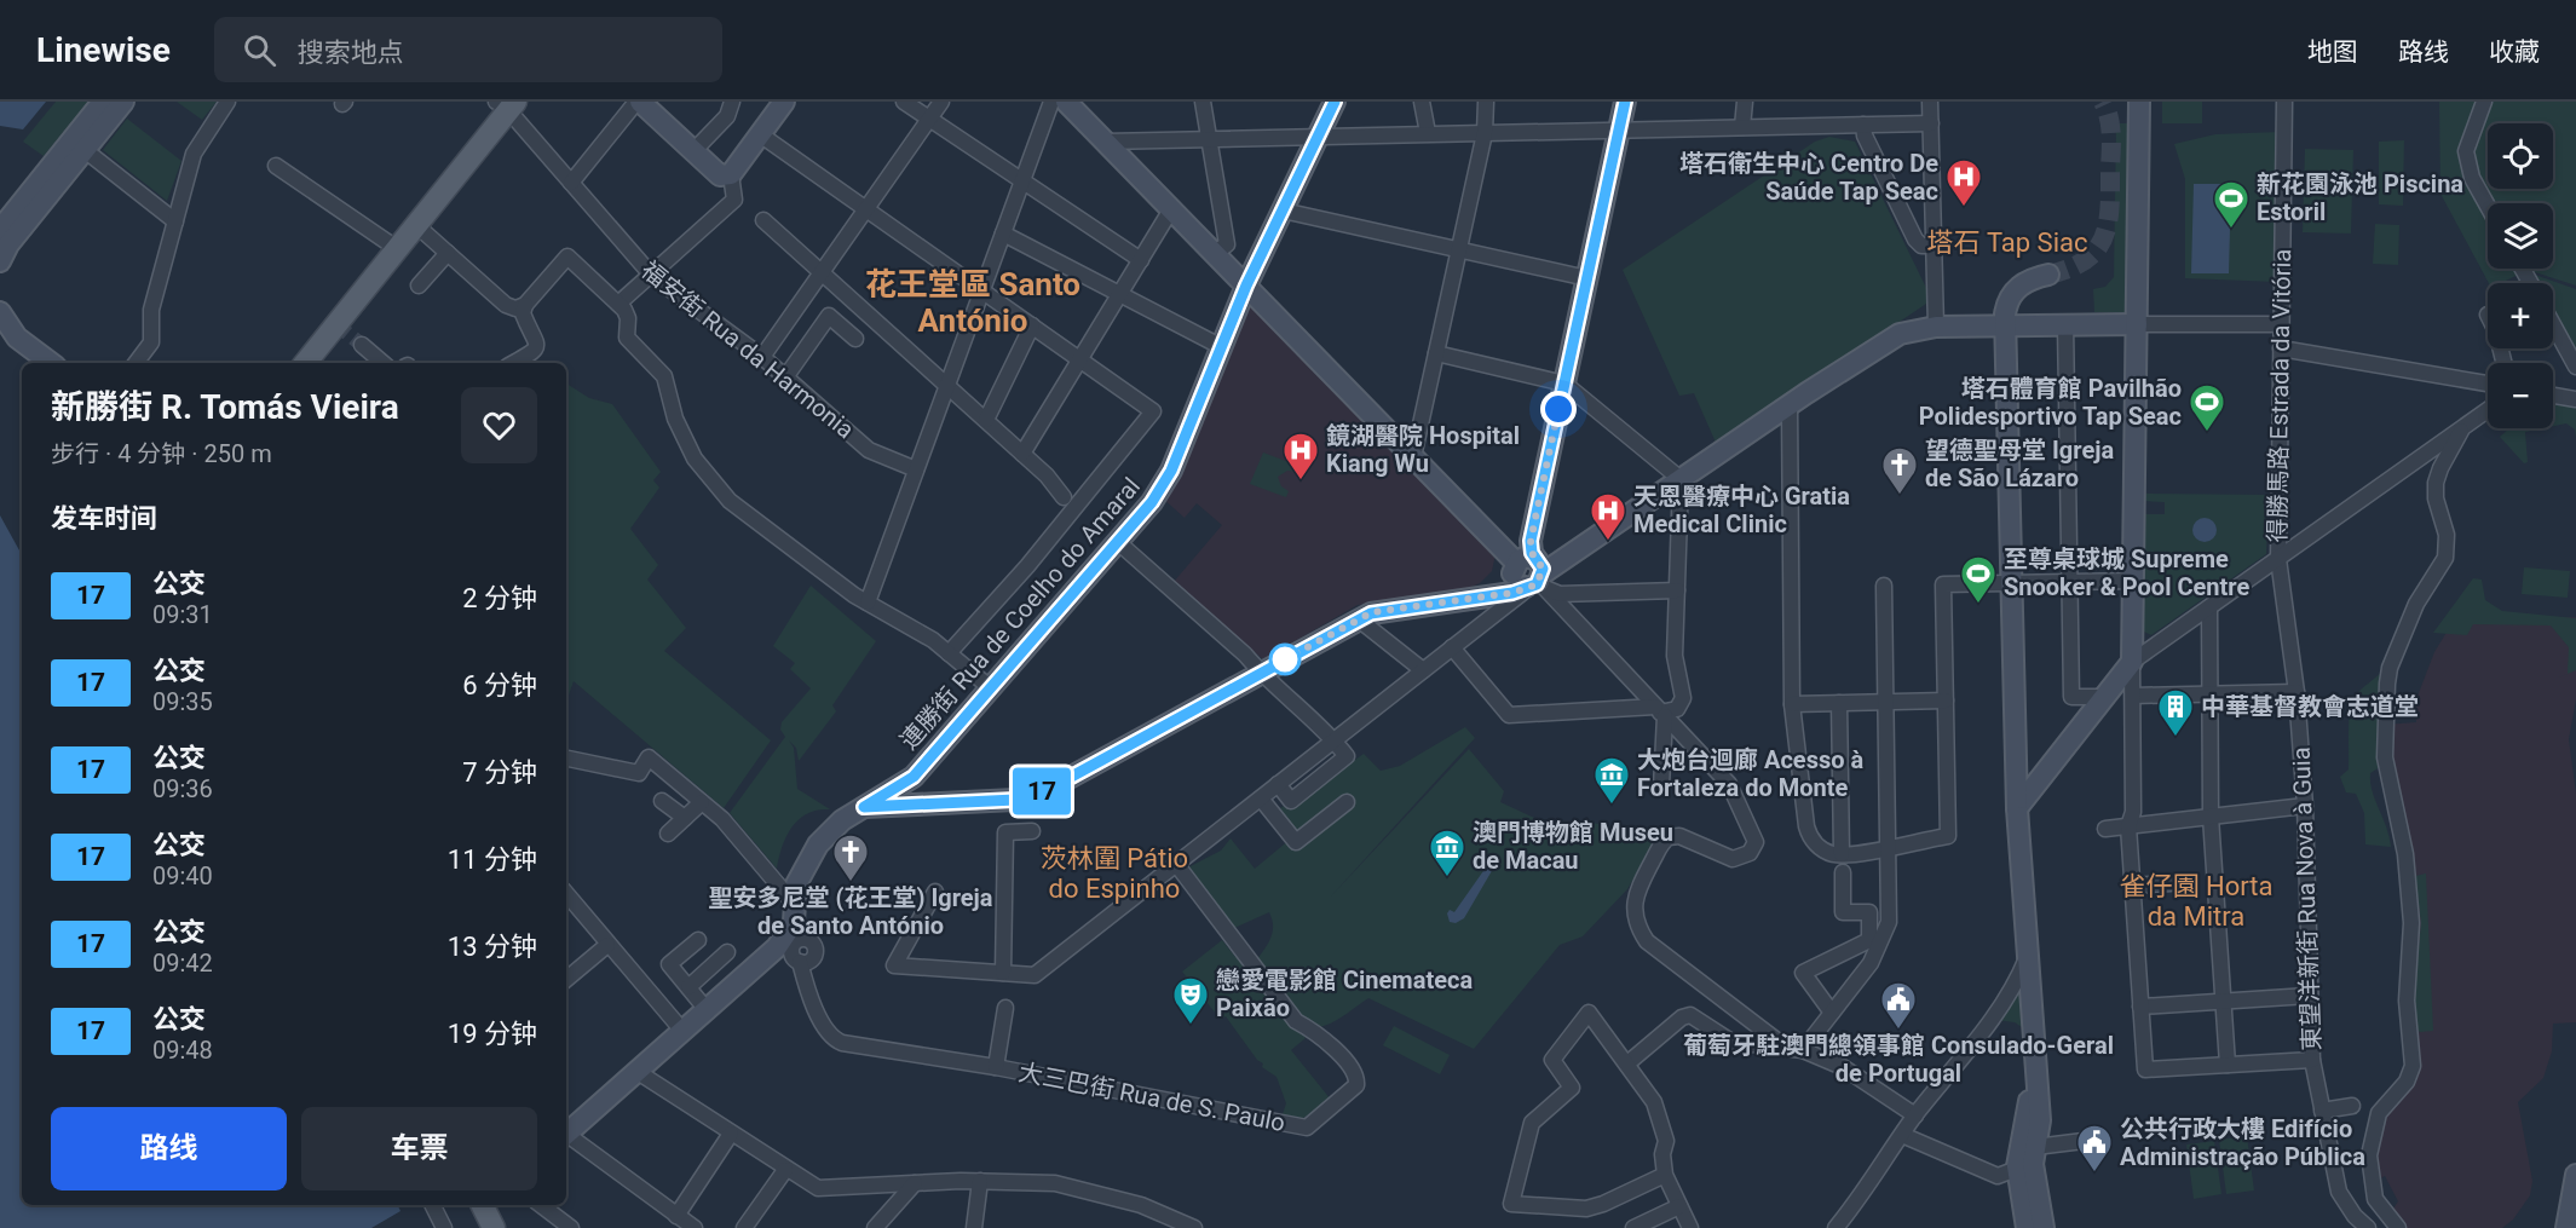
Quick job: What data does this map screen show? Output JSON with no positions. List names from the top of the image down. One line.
{"streets":{"street":["福安街 Rua da Harmonia","得勝馬路 Estrada da Vitória","連勝街 Rua de Coelho do Amaral","東望洋新街 Rua Nova à Guia","大三巴街 Rua de S. Paulo"]},"crossings":[["得勝馬路 Estrada da Vitória","東望洋新街 Rua Nova à Guia"],["連勝街 Rua de Coelho do Amaral","大三巴街 Rua de S. Paulo"]],"districts":["塔石 Tap Siac","花王堂區 Santo António","茨林圍 Pátio do Espinho","雀仔園 Horta da Mitra"],"places":{"hospital":["塔石衛生中心 Centro De Saúde Tap Seac","鏡湖醫院 Hospital Kiang Wu","天恩醫療中心 Gratia Medical Clinic"],"sports":["新花園泳池 Piscina Estoril","塔石體育館 Pavilhão Polidesportivo Tap Seac","至尊桌球城 Supreme Snooker & Pool Centre"],"church":["望德聖母堂 Igreja de São Lázaro","聖安多尼堂 (花王堂) Igreja de Santo António"],"building":["中華基督教會志道堂"],"museum":["大炮台迴廊 Acesso à Fortaleza do Monte","澳門博物館 Museu de Macau"],"theatre":["戀愛電影館 Cinemateca Paixão"],"public building":["葡萄牙駐澳門總領事館 Consulado-Geral de Portugal","公共行政大樓 Edifício Administração Pública"]},"lines":["bus line 17"],"page":{"header":"Linewise","search":"搜索地点","nav":["地图","路线","收藏"],"on_map":"17","map_buttons":["+","−"],"heading":[["新勝街 R. Tomás Vieira","步行 · 4 分钟 · 250 m"],"发车时间"],"list":[{"mark":"17","name":"公交","note":"09:31","value":"2 分钟"},{"mark":"17","name":"公交","note":"09:35","value":"6 分钟"},{"mark":"17","name":"公交","note":"09:36","value":"7 分钟"},{"mark":"17","name":"公交","note":"09:40","value":"11 分钟"},{"mark":"17","name":"公交","note":"09:42","value":"13 分钟"},{"mark":"17","name":"公交","note":"09:48","value":"19 分钟"}],"buttons":["路线","车票"]}}
